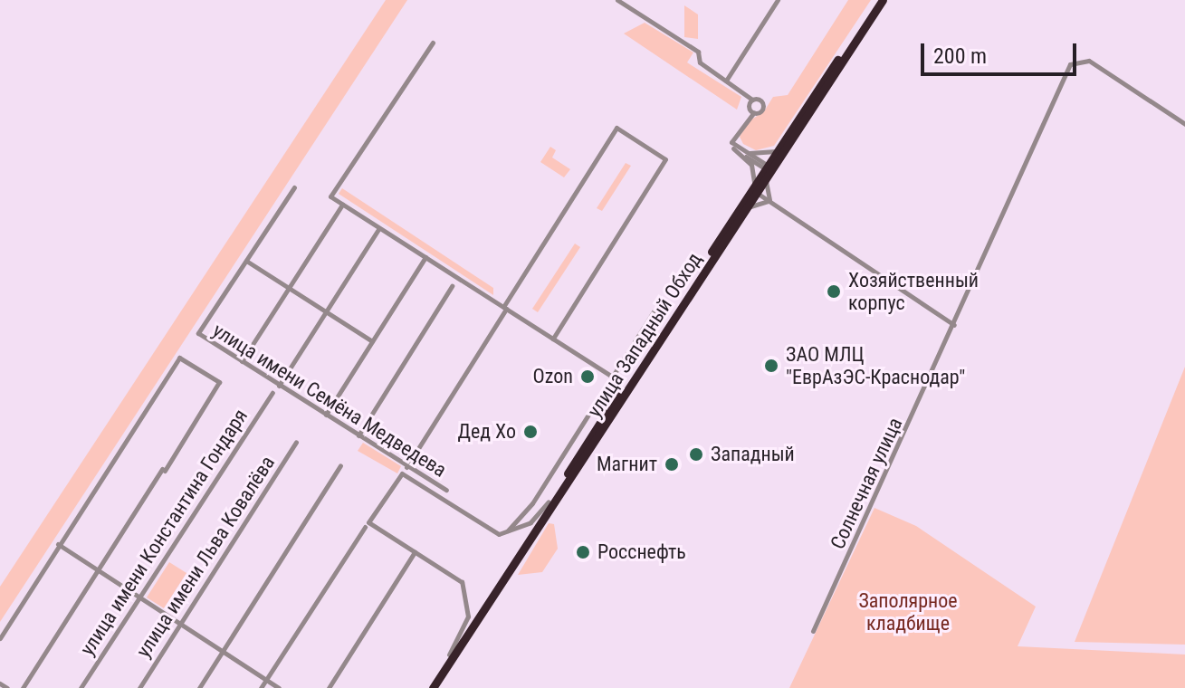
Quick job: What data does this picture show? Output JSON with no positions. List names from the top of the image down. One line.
{"streets":{"highway":["улица Западный Обход"],"street":["улица имени Семёна Медведева","Солнечная улица","улица имени Константина Гондаря","улица имени Льва Ковалёва"]},"parks":["Заполярное кладбище"],"places":["Хозяйственный корпус","ЗАО МЛЦ \"ЕврАзЭС-Краснодар\"","Ozon","Дед Хо","Западный","Магнит","Росснефть"],"scale_bar":"200 m"}
